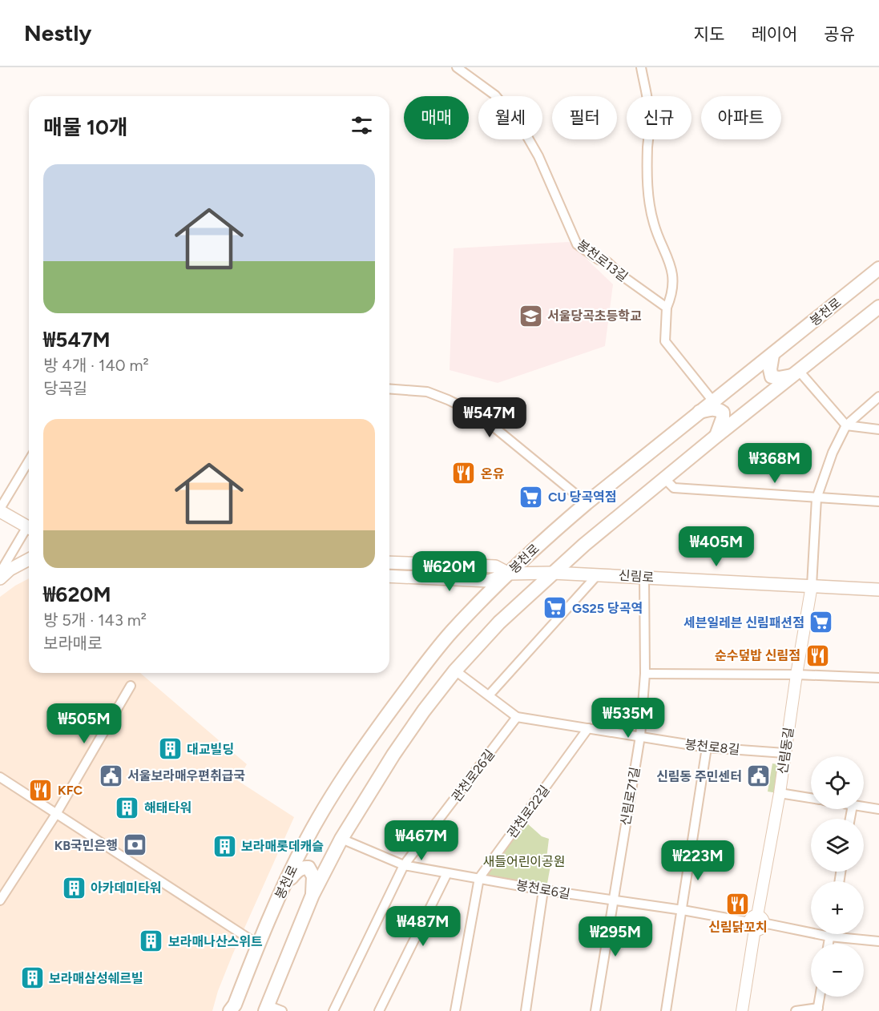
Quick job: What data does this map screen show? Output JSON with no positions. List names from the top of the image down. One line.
{"streets":{"main road":["봉천로","신림로"],"street":["봉천로13길","봉천로8길","신림동길","관천로26길","신림로71길","관천로22길","봉천로6길"]},"crossings":[["봉천로","신림로"],["신림로","신림동길"],["신림로","신림로71길"],["봉천로8길","신림동길"],["봉천로8길","관천로26길"],["봉천로8길","신림로71길"],["봉천로8길","관천로22길"],["신림동길","봉천로6길"],["관천로26길","봉천로6길"],["신림로71길","봉천로6길"],["관천로22길","봉천로6길"]],"parks":["새들어린이공원"],"places":{"school or university":["서울당곡초등학교"],"restaurant":["온유","순수덮밥 신림점","KFC","신림닭꼬치"],"supermarket":["CU 당곡역점","GS25 당곡역","세븐일레븐 신림패션점"],"building":["대교빌딩","해태타워","보라매롯데캐슬","아카데미타워","보라매나산스위트","보라매삼성쉐르빌"],"public building":["서울보라매우편취급국","신림동 주민센터"],"bank":["KB국민은행"]},"page":{"header":"Nestly","nav":["지도","레이어","공유"],"chip":["매매","월세","필터","신규","아파트"],"heading":"매물 10개","list":[{"name":"₩547M","note":"방 4개 · 140 m² · 당곡길"},{"name":"₩620M","note":"방 5개 · 143 m² · 보라매로"}],"price":["₩547M","₩368M","₩405M","₩620M","₩535M","₩505M","₩467M","₩223M","₩487M","₩295M"],"map_buttons":["+","−"]}}
